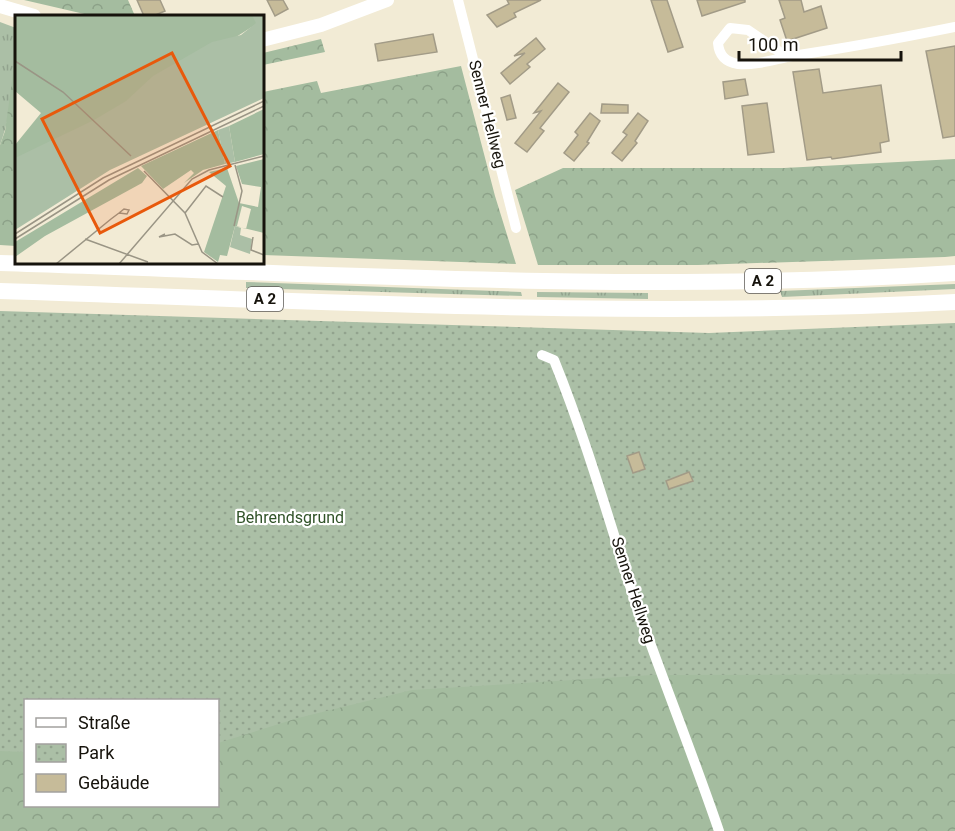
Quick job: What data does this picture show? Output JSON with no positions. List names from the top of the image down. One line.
{"streets":{"highway":["A 2"],"street":["Senner Hellweg"]},"parks":["Behrendsgrund"],"legend":["Straße","Park","Gebäude"],"scale_bar":"100 m"}
